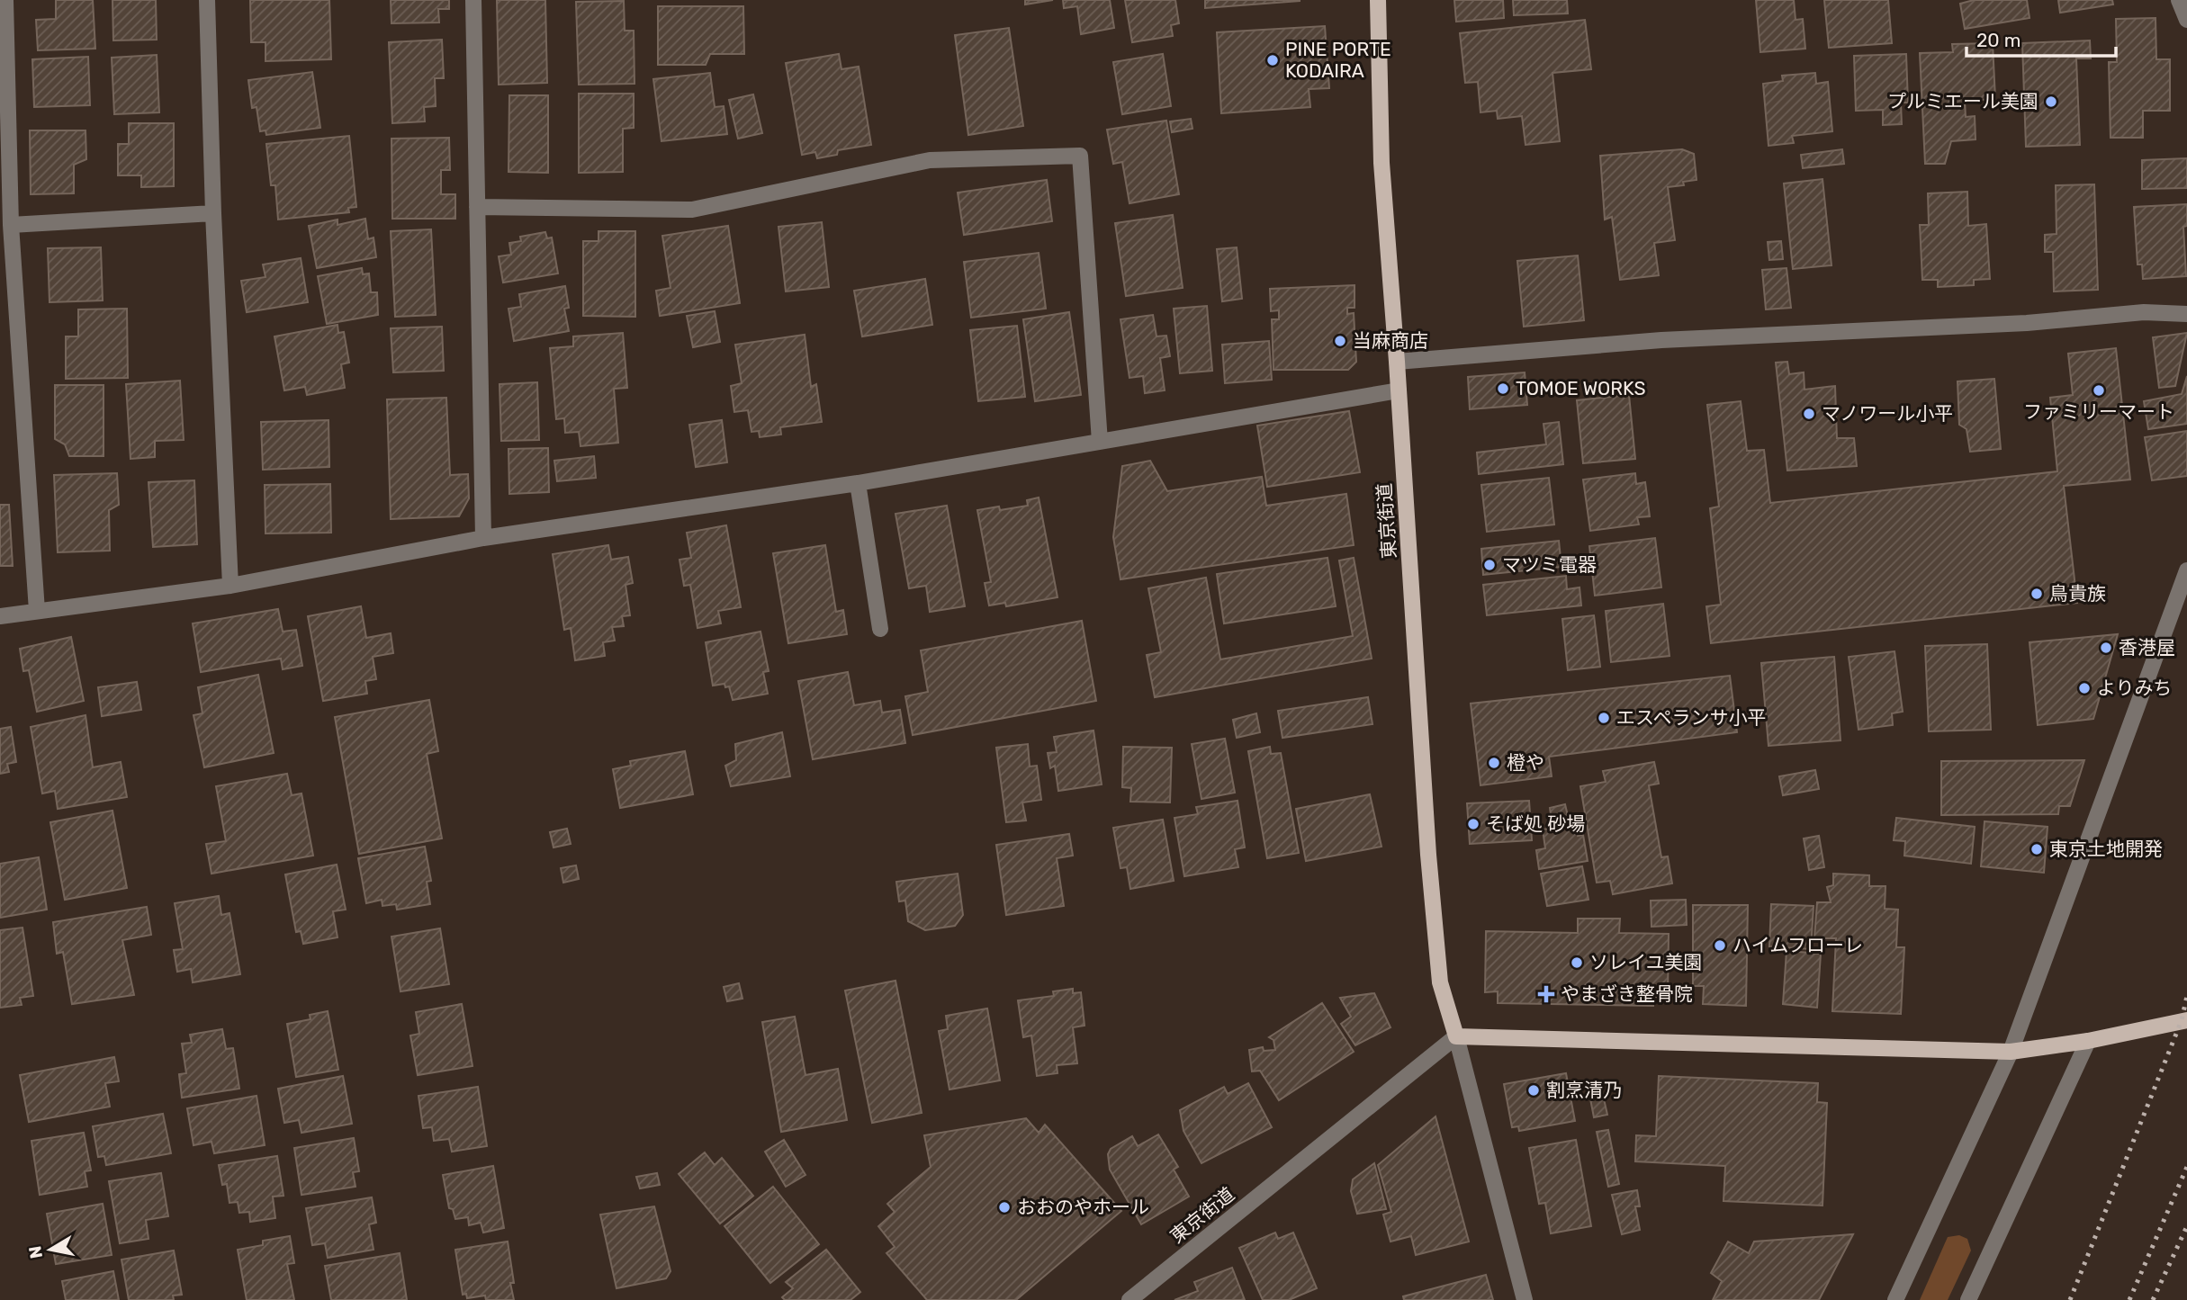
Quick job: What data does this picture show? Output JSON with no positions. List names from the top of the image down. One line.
{"streets":{"main road":["東京街道"]},"places":{"other":["PINE PORTE KODAIRA","プルミエール美園","当麻商店","TOMOE WORKS","ファミリーマート","マノワール小平","マツミ電器","鳥貴族","香港屋","よりみち","エスペランサ小平","橙や","そば処 砂場","東京土地開発","ハイムフローレ","ソレイユ美園","割烹清乃","おおのやホール"],"health":["やまざき整骨院"]},"scale_bar":"20 m","north":"left"}
